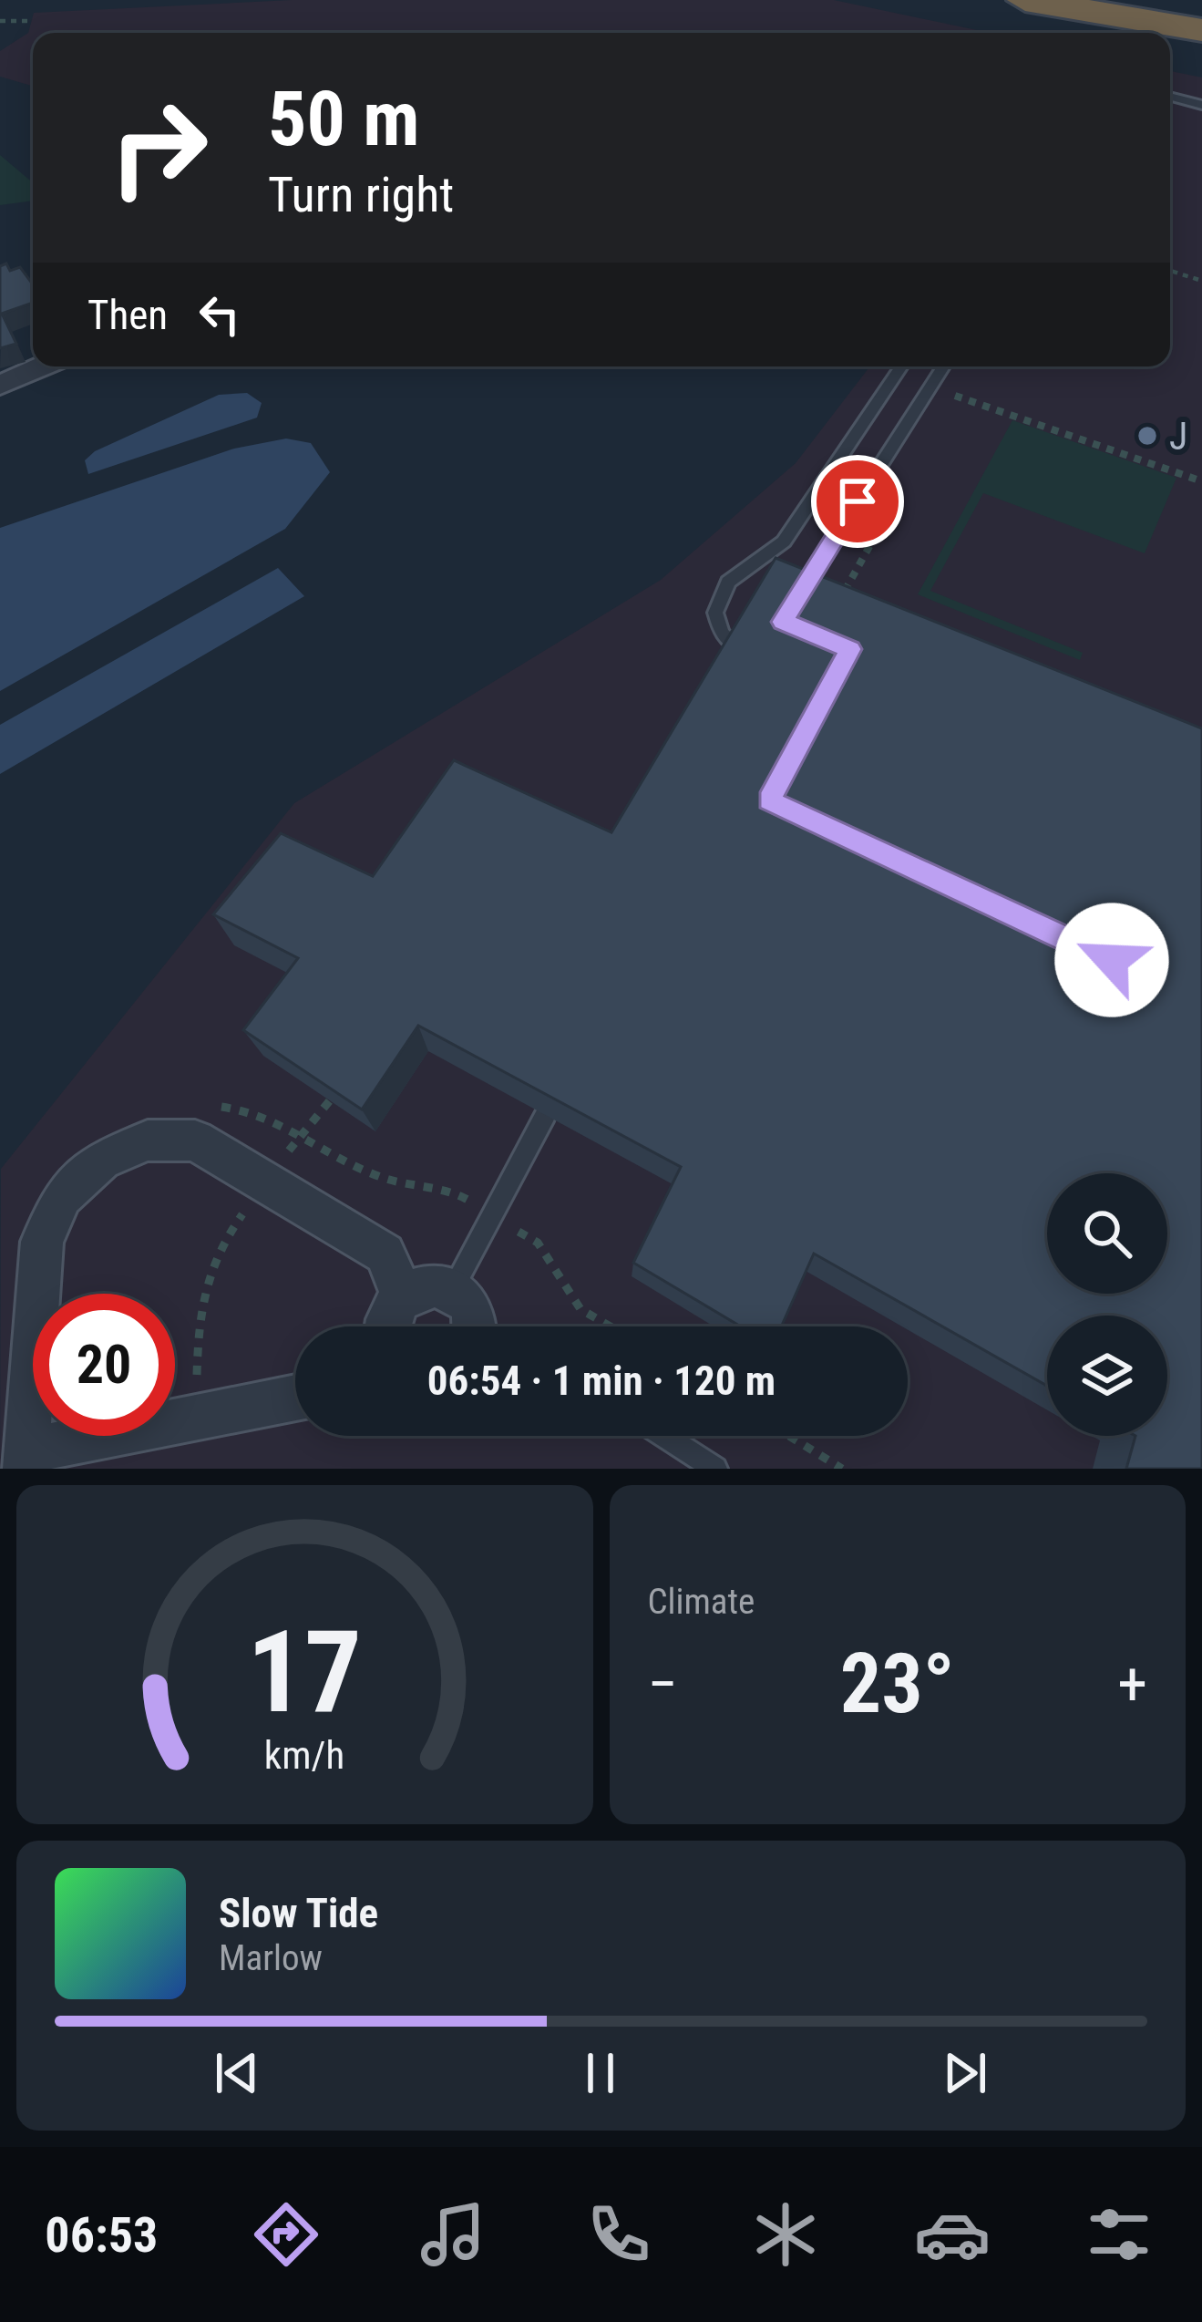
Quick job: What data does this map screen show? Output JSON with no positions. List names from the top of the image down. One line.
{"places":["J"],"page":{"turn":["50 m","Turn right"],"then":"Then","limit":"20","trip":"06:54 · 1 min · 120 m","tile":"Climate","heat":["−","23°","+"],"song":["Slow Tide","Marlow"],"tabs":"06:53","gauge":["17","km/h"]}}
